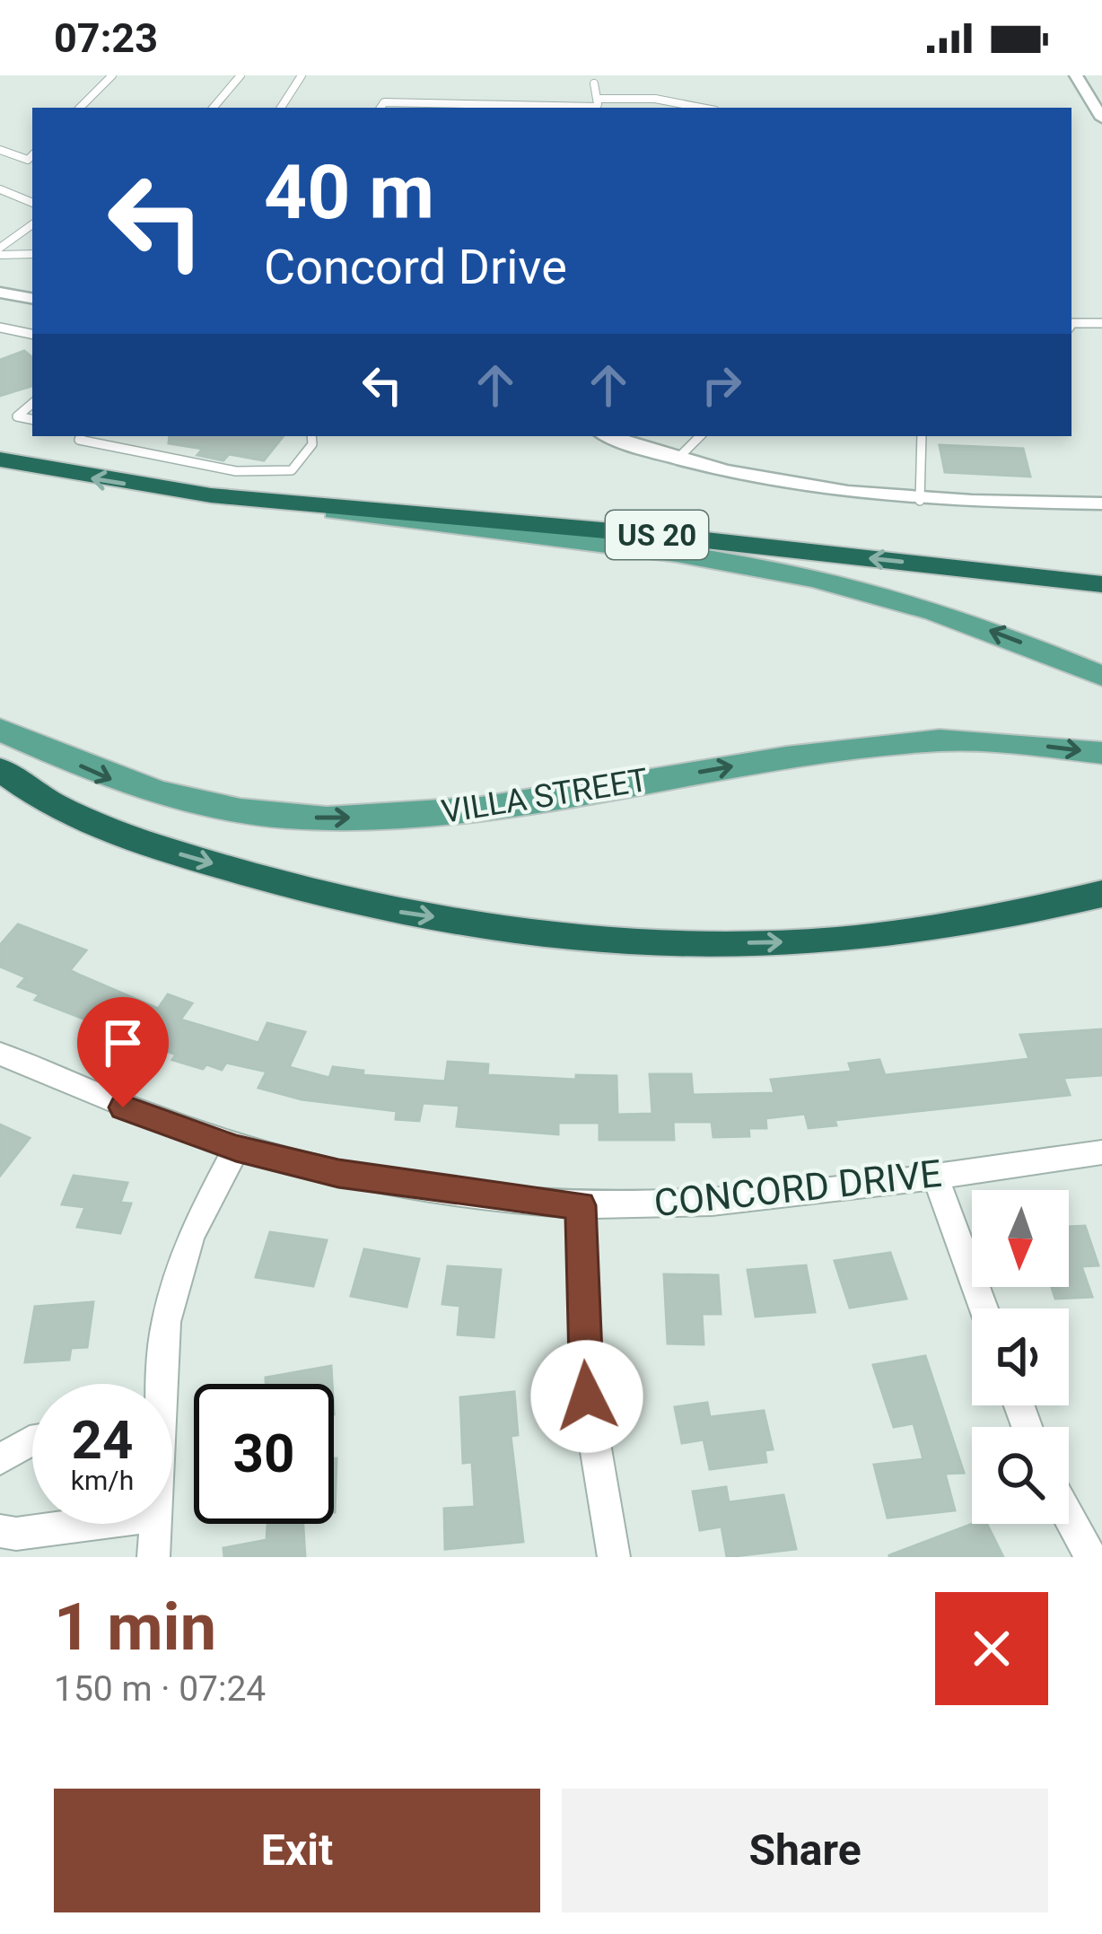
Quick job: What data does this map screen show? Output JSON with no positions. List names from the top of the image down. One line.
{"streets":{"highway":["US 20"],"main road":["VILLA STREET"],"street":["CONCORD DRIVE"]},"north":"bottom","page":{"status":"07:23","turn":["40 m","Concord Drive"],"speed":"24 km/h","limit":"30","heading":["1 min","150 m · 07:24"],"buttons":["Exit","Share"]}}
